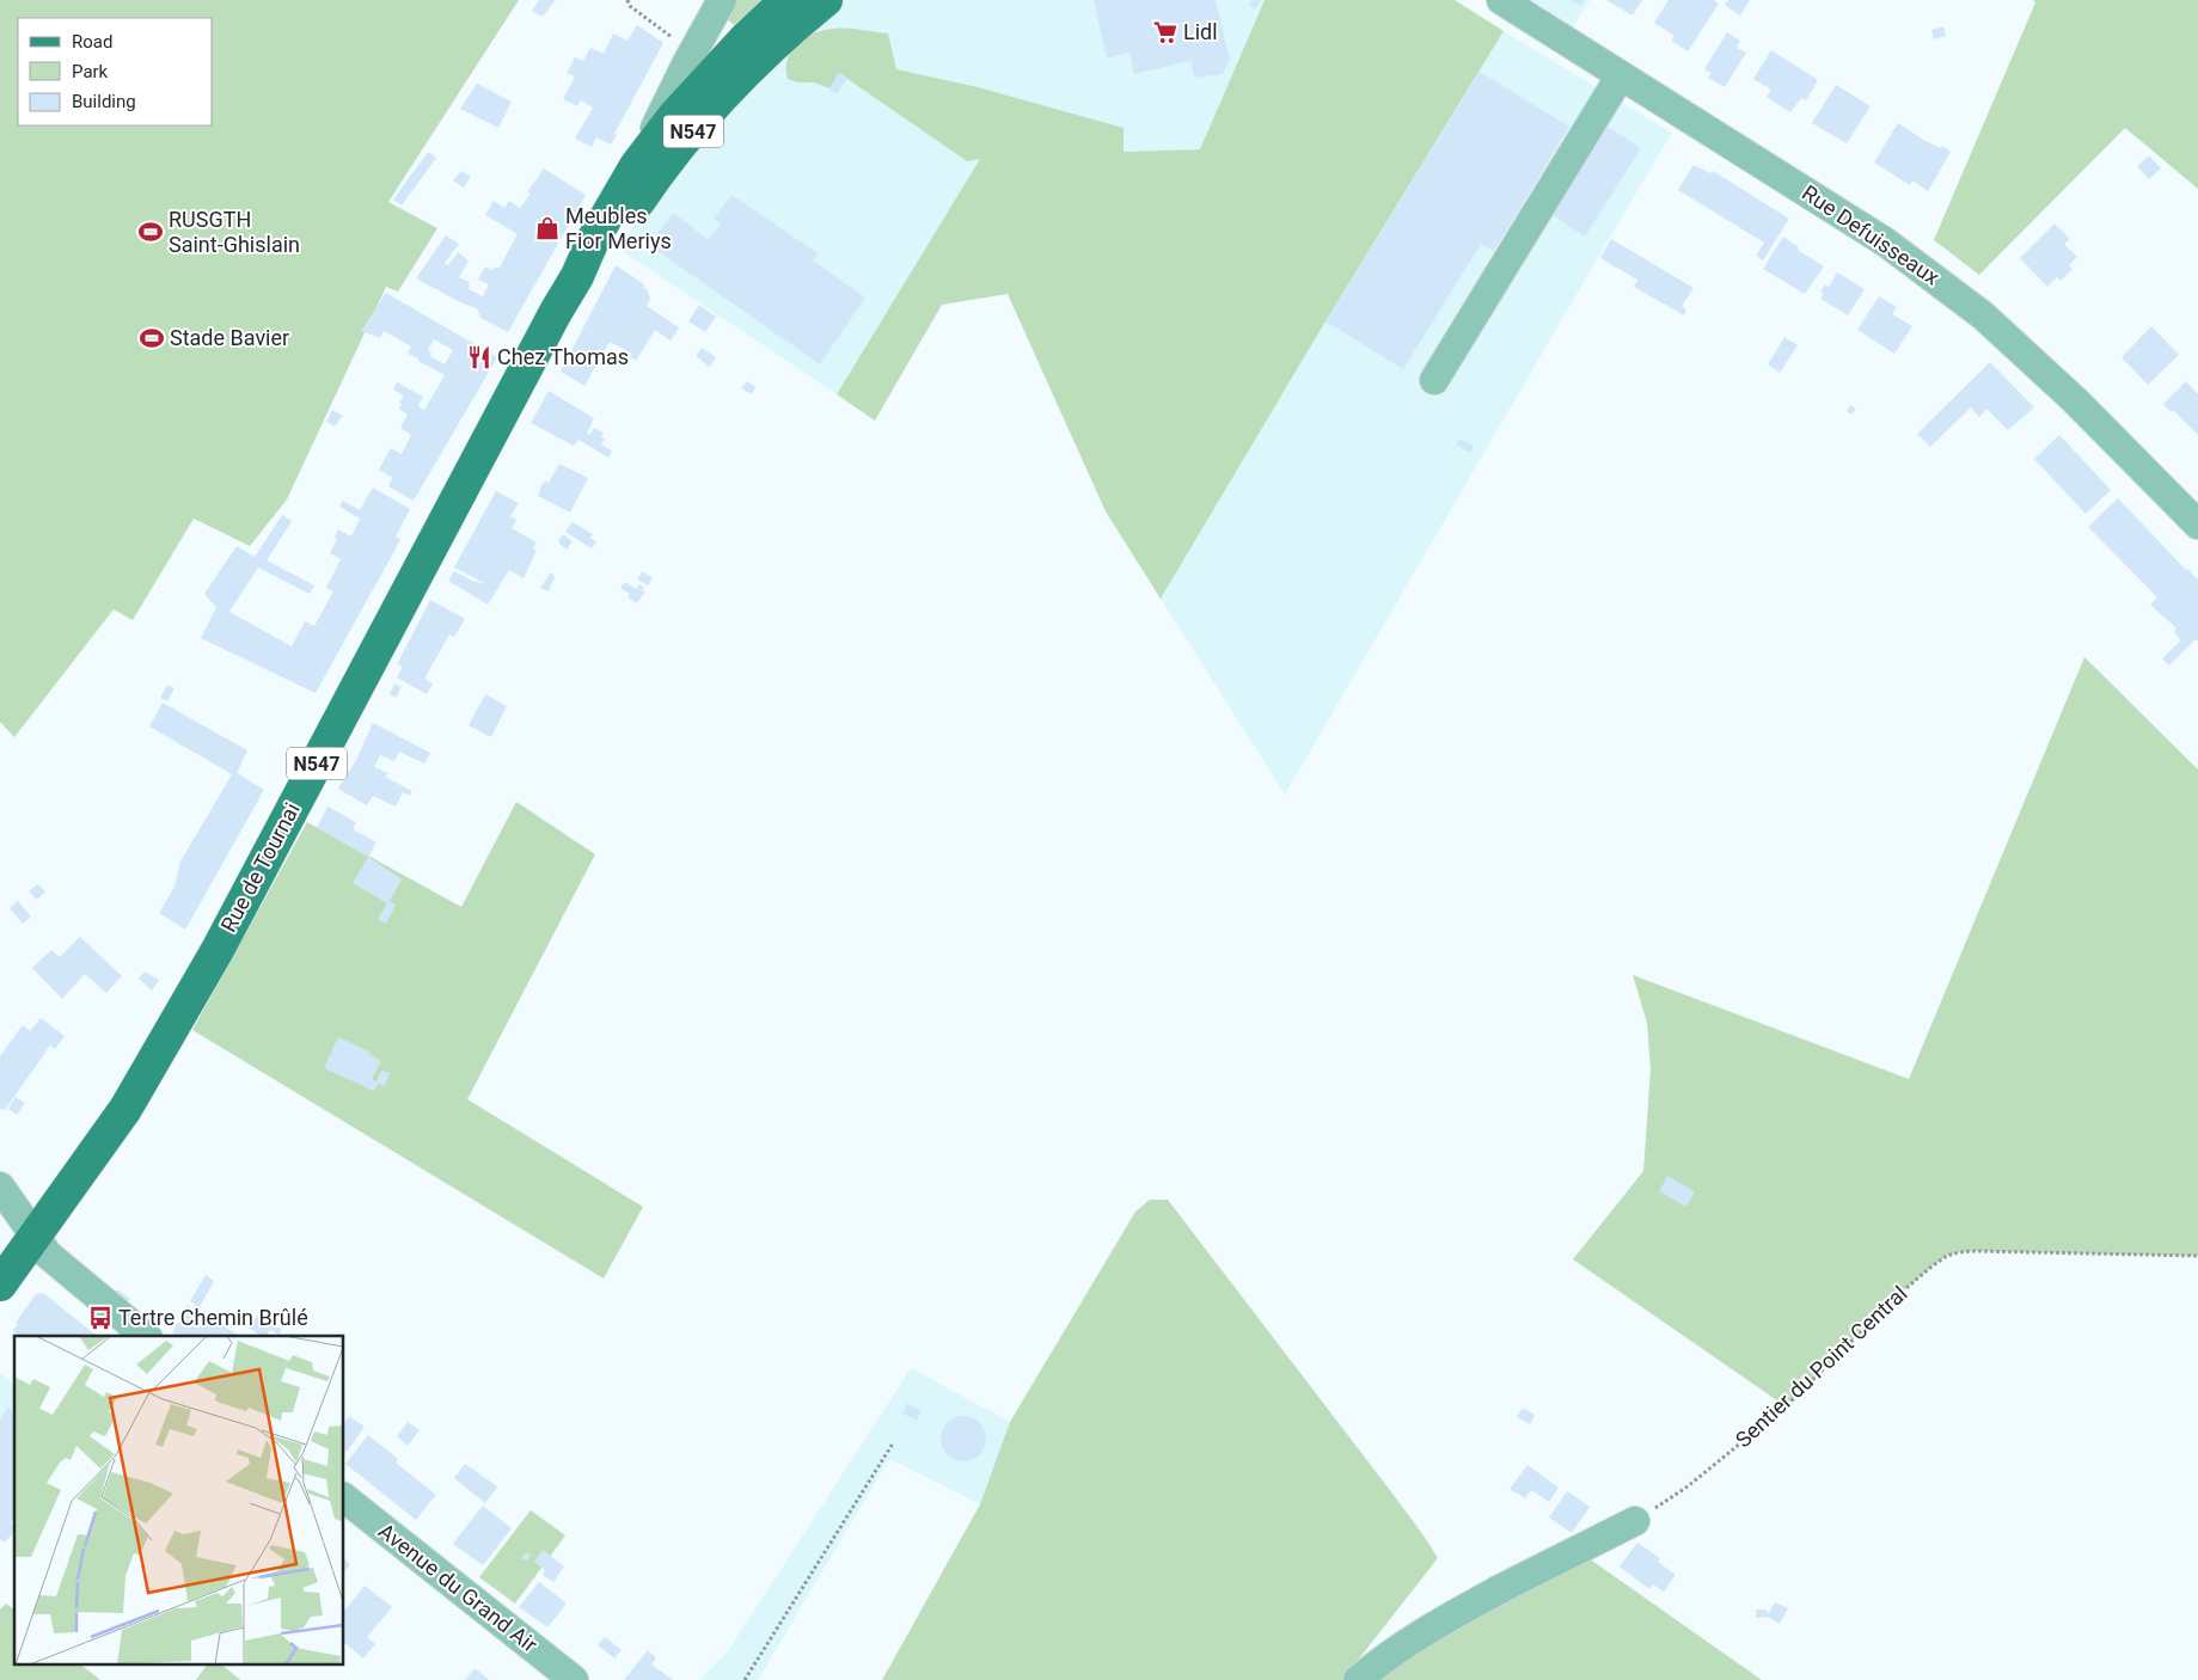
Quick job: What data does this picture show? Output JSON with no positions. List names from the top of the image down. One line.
{"streets":{"main road":["N547","Rue de Tournai"],"street":["Rue Defuisseaux","Avenue du Grand Air"],"path":["Sentier du Point Central"]},"places":{"supermarket":["Lidl"],"shop":["Meubles Fior Meriys"],"sports":["RUSGTH Saint-Ghislain","Stade Bavier"],"restaurant":["Chez Thomas"],"bus stop":["Tertre Chemin Brûlé"]},"legend":["Road","Park","Building"]}
